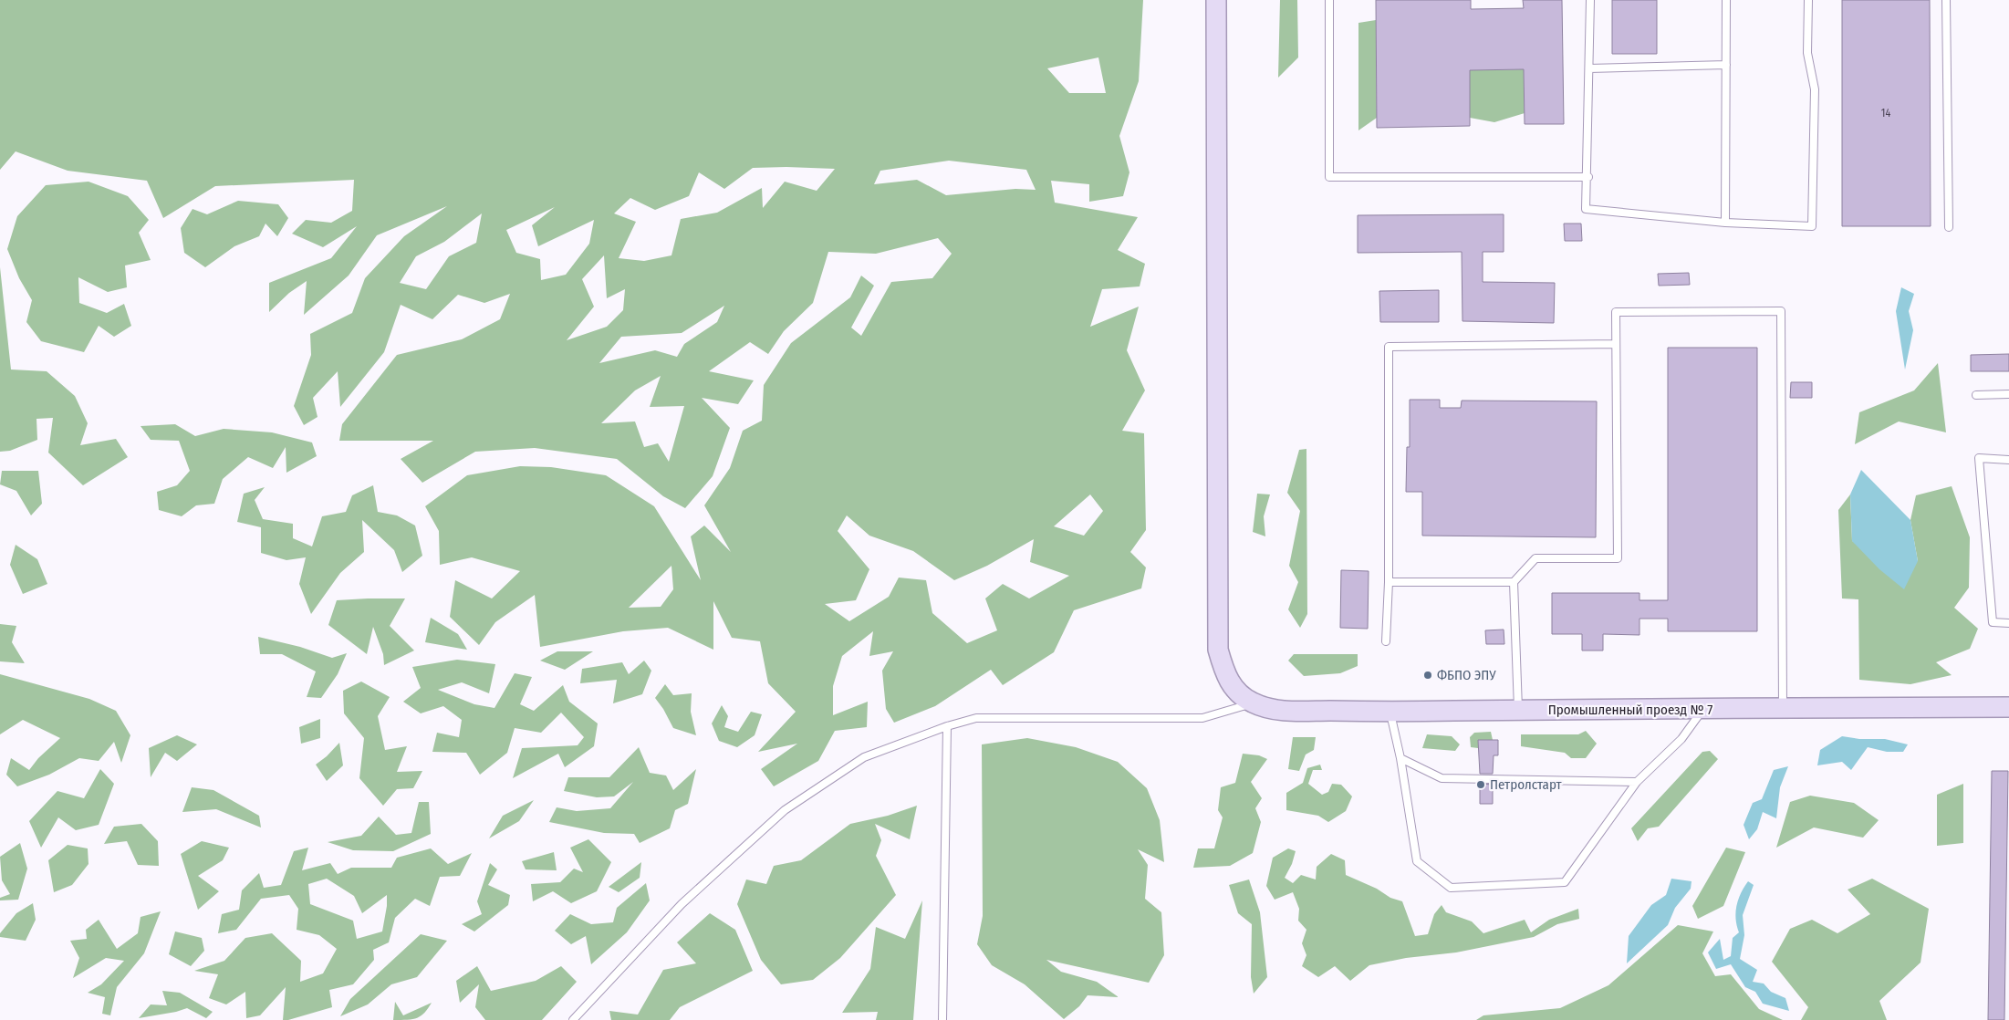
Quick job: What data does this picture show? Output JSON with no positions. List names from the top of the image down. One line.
{"streets":{"street":["Промышленный проезд № 7"]},"places":["ФБПО ЭПУ","Петролстарт"],"house_numbers":["14"]}
